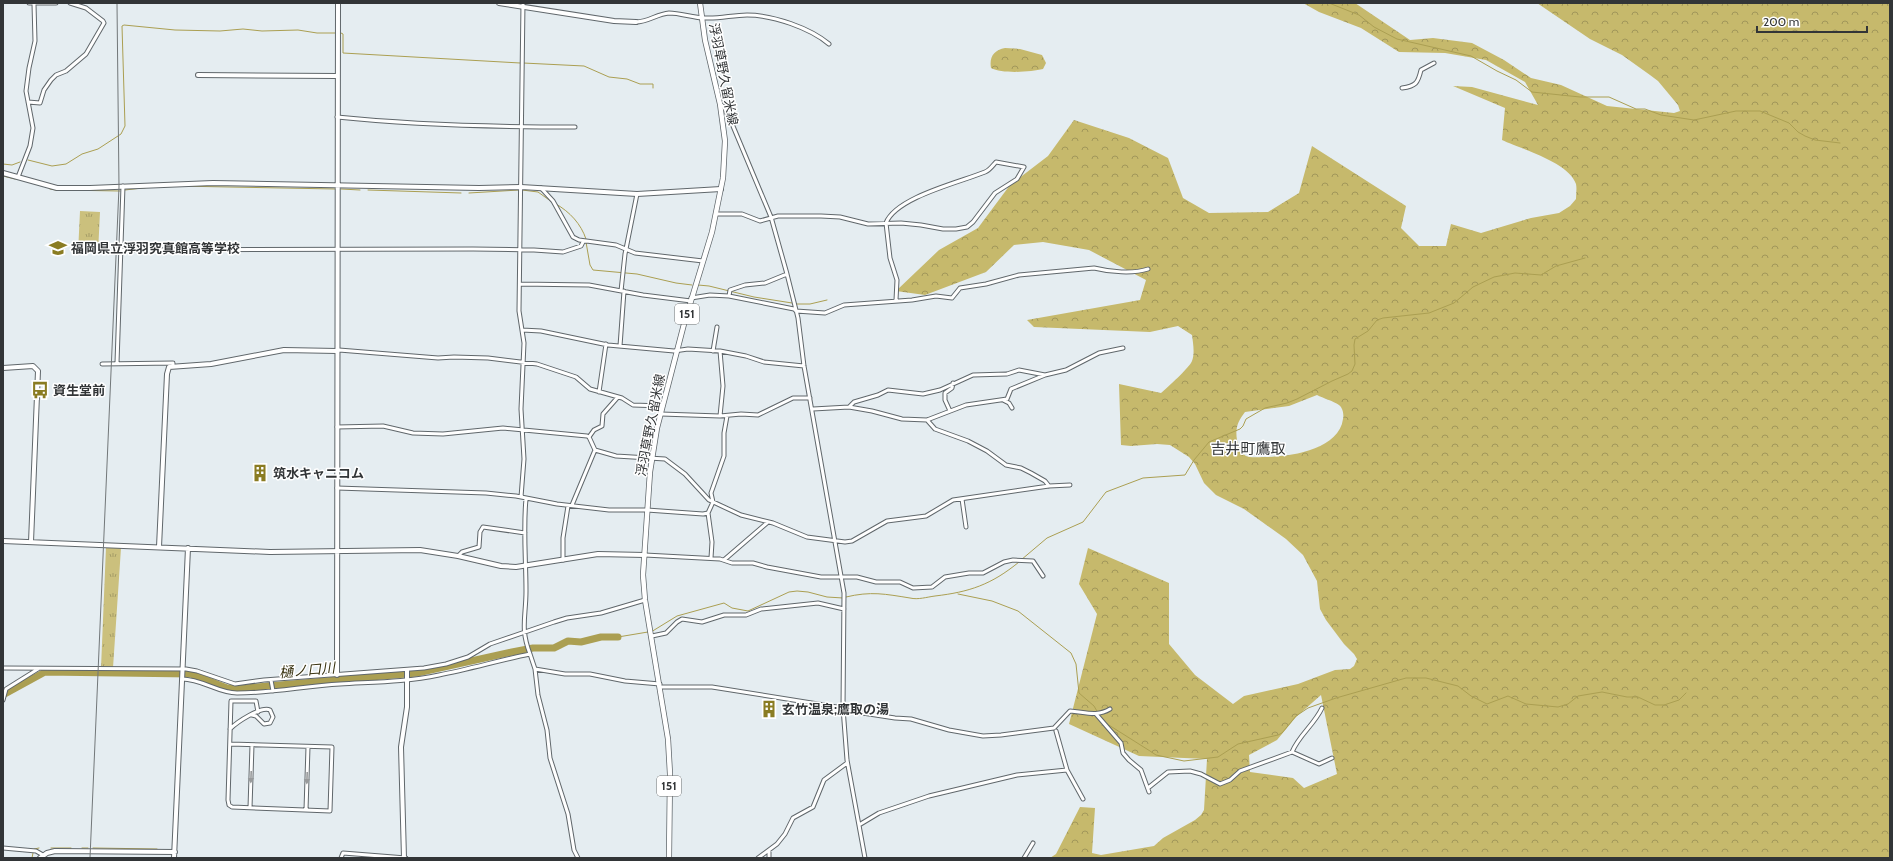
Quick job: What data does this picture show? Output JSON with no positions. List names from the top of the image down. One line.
{"streets":{"main road":["浮羽草野久留米線","151"]},"districts":["吉井町鷹取"],"water":["樋ノ口川"],"places":{"school or university":["福岡県立浮羽究真館高等学校"],"bus stop":["資生堂前"],"building":["筑水キャニコム","玄竹温泉;鷹取の湯"]},"scale_bar":"200 m"}
